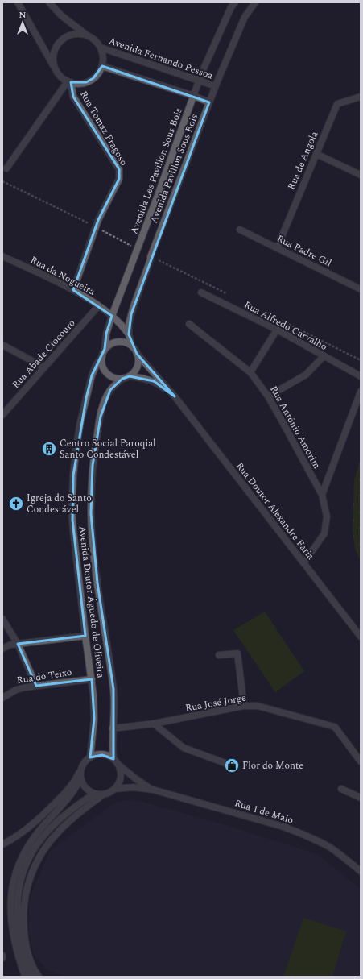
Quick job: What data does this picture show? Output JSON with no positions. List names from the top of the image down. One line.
{"streets":{"street":["Avenida Fernando Pessoa","Rua Tomaz Fragoso","Rua de Angola","Avenida Pavillon Sous Bois","Avenida Les Pavillon Sous Bois","Rua Padre Gil","Rua da Nogueira","Rua Alfredo Carvalho","Rua Abade Ciocouro","Rua António Amorim","Rua Doutor Alexandre Faria","Avenida Doutor Águedo de Oliveira","Rua do Teixo","Rua José Jorge","Rua 1 de Maio"]},"crossings":[["Avenida Fernando Pessoa","Rua Tomaz Fragoso"],["Avenida Fernando Pessoa","Avenida Pavillon Sous Bois"],["Avenida Fernando Pessoa","Avenida Les Pavillon Sous Bois"],["Rua Tomaz Fragoso","Rua da Nogueira"],["Rua de Angola","Rua Padre Gil"],["Avenida Pavillon Sous Bois","Avenida Les Pavillon Sous Bois"],["Avenida Pavillon Sous Bois","Rua da Nogueira"],["Avenida Pavillon Sous Bois","Avenida Doutor Águedo de Oliveira"],["Avenida Les Pavillon Sous Bois","Rua da Nogueira"],["Avenida Les Pavillon Sous Bois","Avenida Doutor Águedo de Oliveira"],["Rua da Nogueira","Rua Abade Ciocouro"],["Rua António Amorim","Rua Doutor Alexandre Faria"],["Avenida Doutor Águedo de Oliveira","Rua do Teixo"],["Avenida Doutor Águedo de Oliveira","Rua José Jorge"]],"places":{"building":["Centro Social Paroqial Santo Condestável"],"church":["Igreja do Santo Condestável"],"shop":["Flor do Monte"]},"north":"top"}
